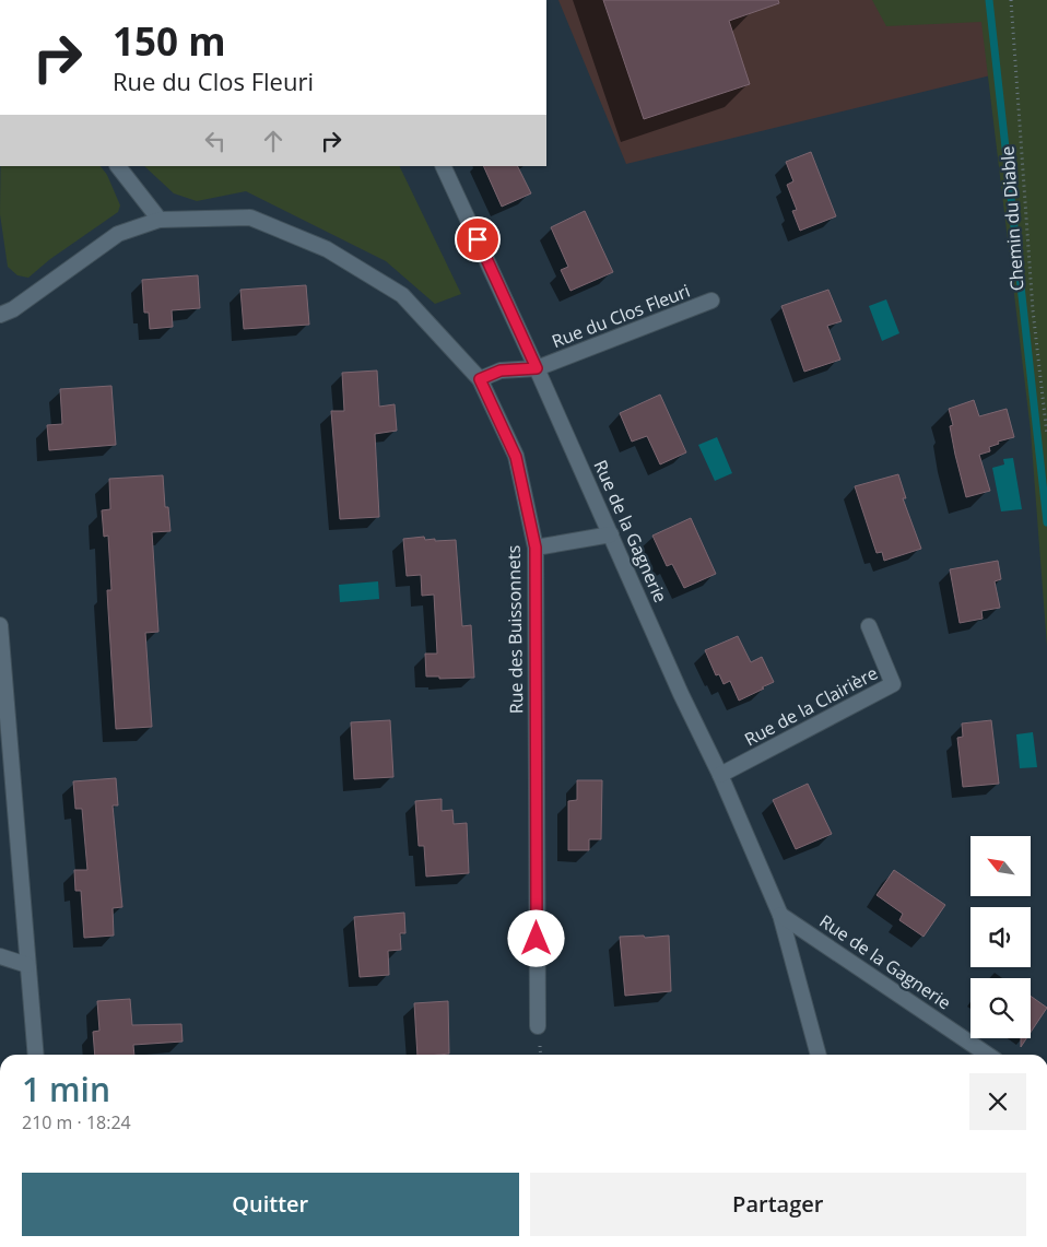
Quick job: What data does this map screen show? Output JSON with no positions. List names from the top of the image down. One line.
{"streets":{"street":["Rue du Clos Fleuri","Rue de la Gagnerie","Rue des Buissonnets","Rue de la Clairière"],"path":["Chemin du Diable"]},"crossings":[["Rue du Clos Fleuri","Rue de la Gagnerie"],["Rue du Clos Fleuri","Rue des Buissonnets"],["Rue de la Gagnerie","Rue de la Clairière"]],"north":"top left","page":{"turn":["150 m","Rue du Clos Fleuri"],"heading":["1 min","210 m · 18:24"],"buttons":["Quitter","Partager"]}}
